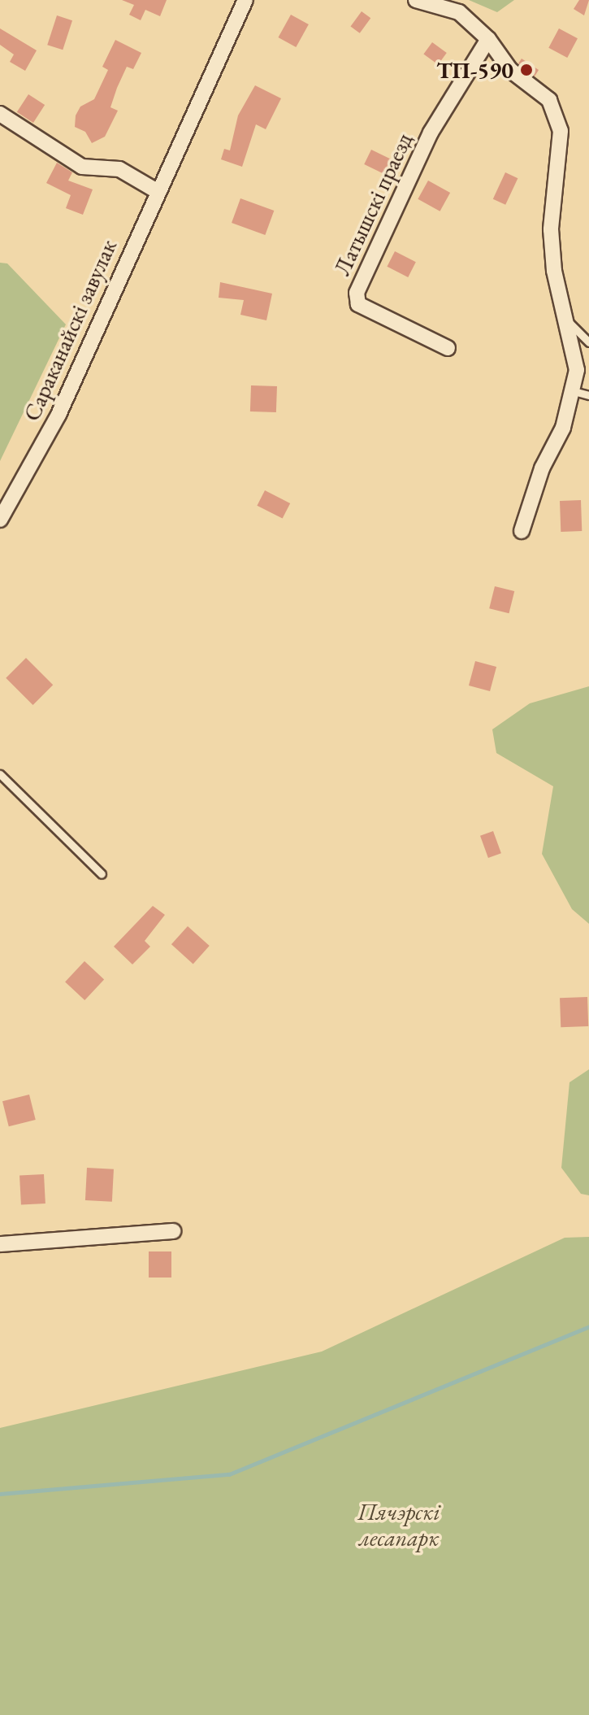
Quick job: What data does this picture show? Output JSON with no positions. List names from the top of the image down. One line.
{"streets":{"street":["Латышскі праезд","Сараканайскі завулак"]},"parks":["Пячэрскі лесапарк"],"places":["ТП-590"]}
